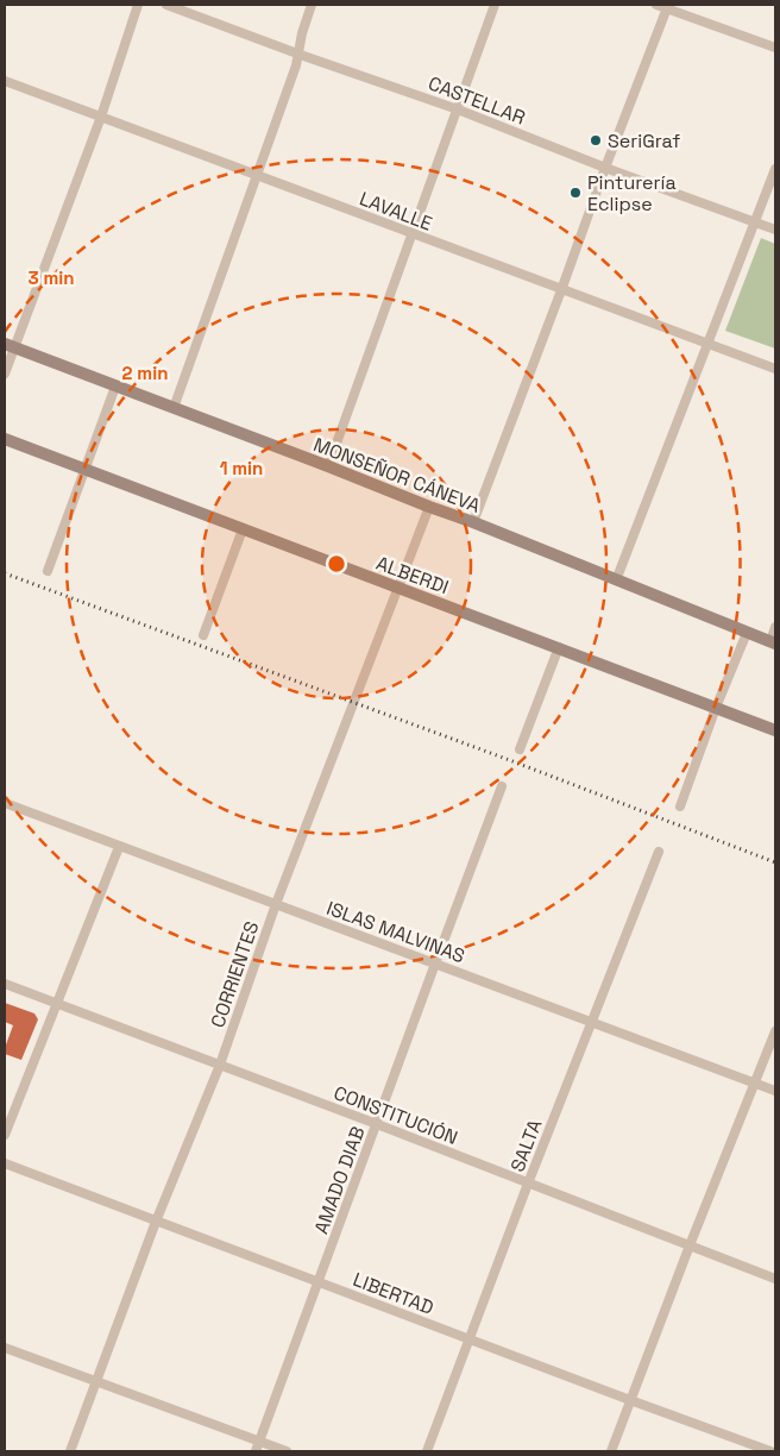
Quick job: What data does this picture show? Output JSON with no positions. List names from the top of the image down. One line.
{"streets":{"street":["CASTELLAR","LAVALLE","MONSEÑOR CÁNEVA","ALBERDI","ISLAS MALVINAS","CORRIENTES","CONSTITUCIÓN","SALTA","AMADO DIAB","LIBERTAD"]},"crossings":[["MONSEÑOR CÁNEVA","CORRIENTES"],["ALBERDI","CORRIENTES"],["ISLAS MALVINAS","CORRIENTES"],["ISLAS MALVINAS","SALTA"],["ISLAS MALVINAS","AMADO DIAB"],["CORRIENTES","CONSTITUCIÓN"],["CORRIENTES","LIBERTAD"],["CONSTITUCIÓN","SALTA"],["CONSTITUCIÓN","AMADO DIAB"],["SALTA","LIBERTAD"],["AMADO DIAB","LIBERTAD"]],"places":["SeriGraf","Pinturería Eclipse"],"rings":["3 min","2 min","1 min"]}
